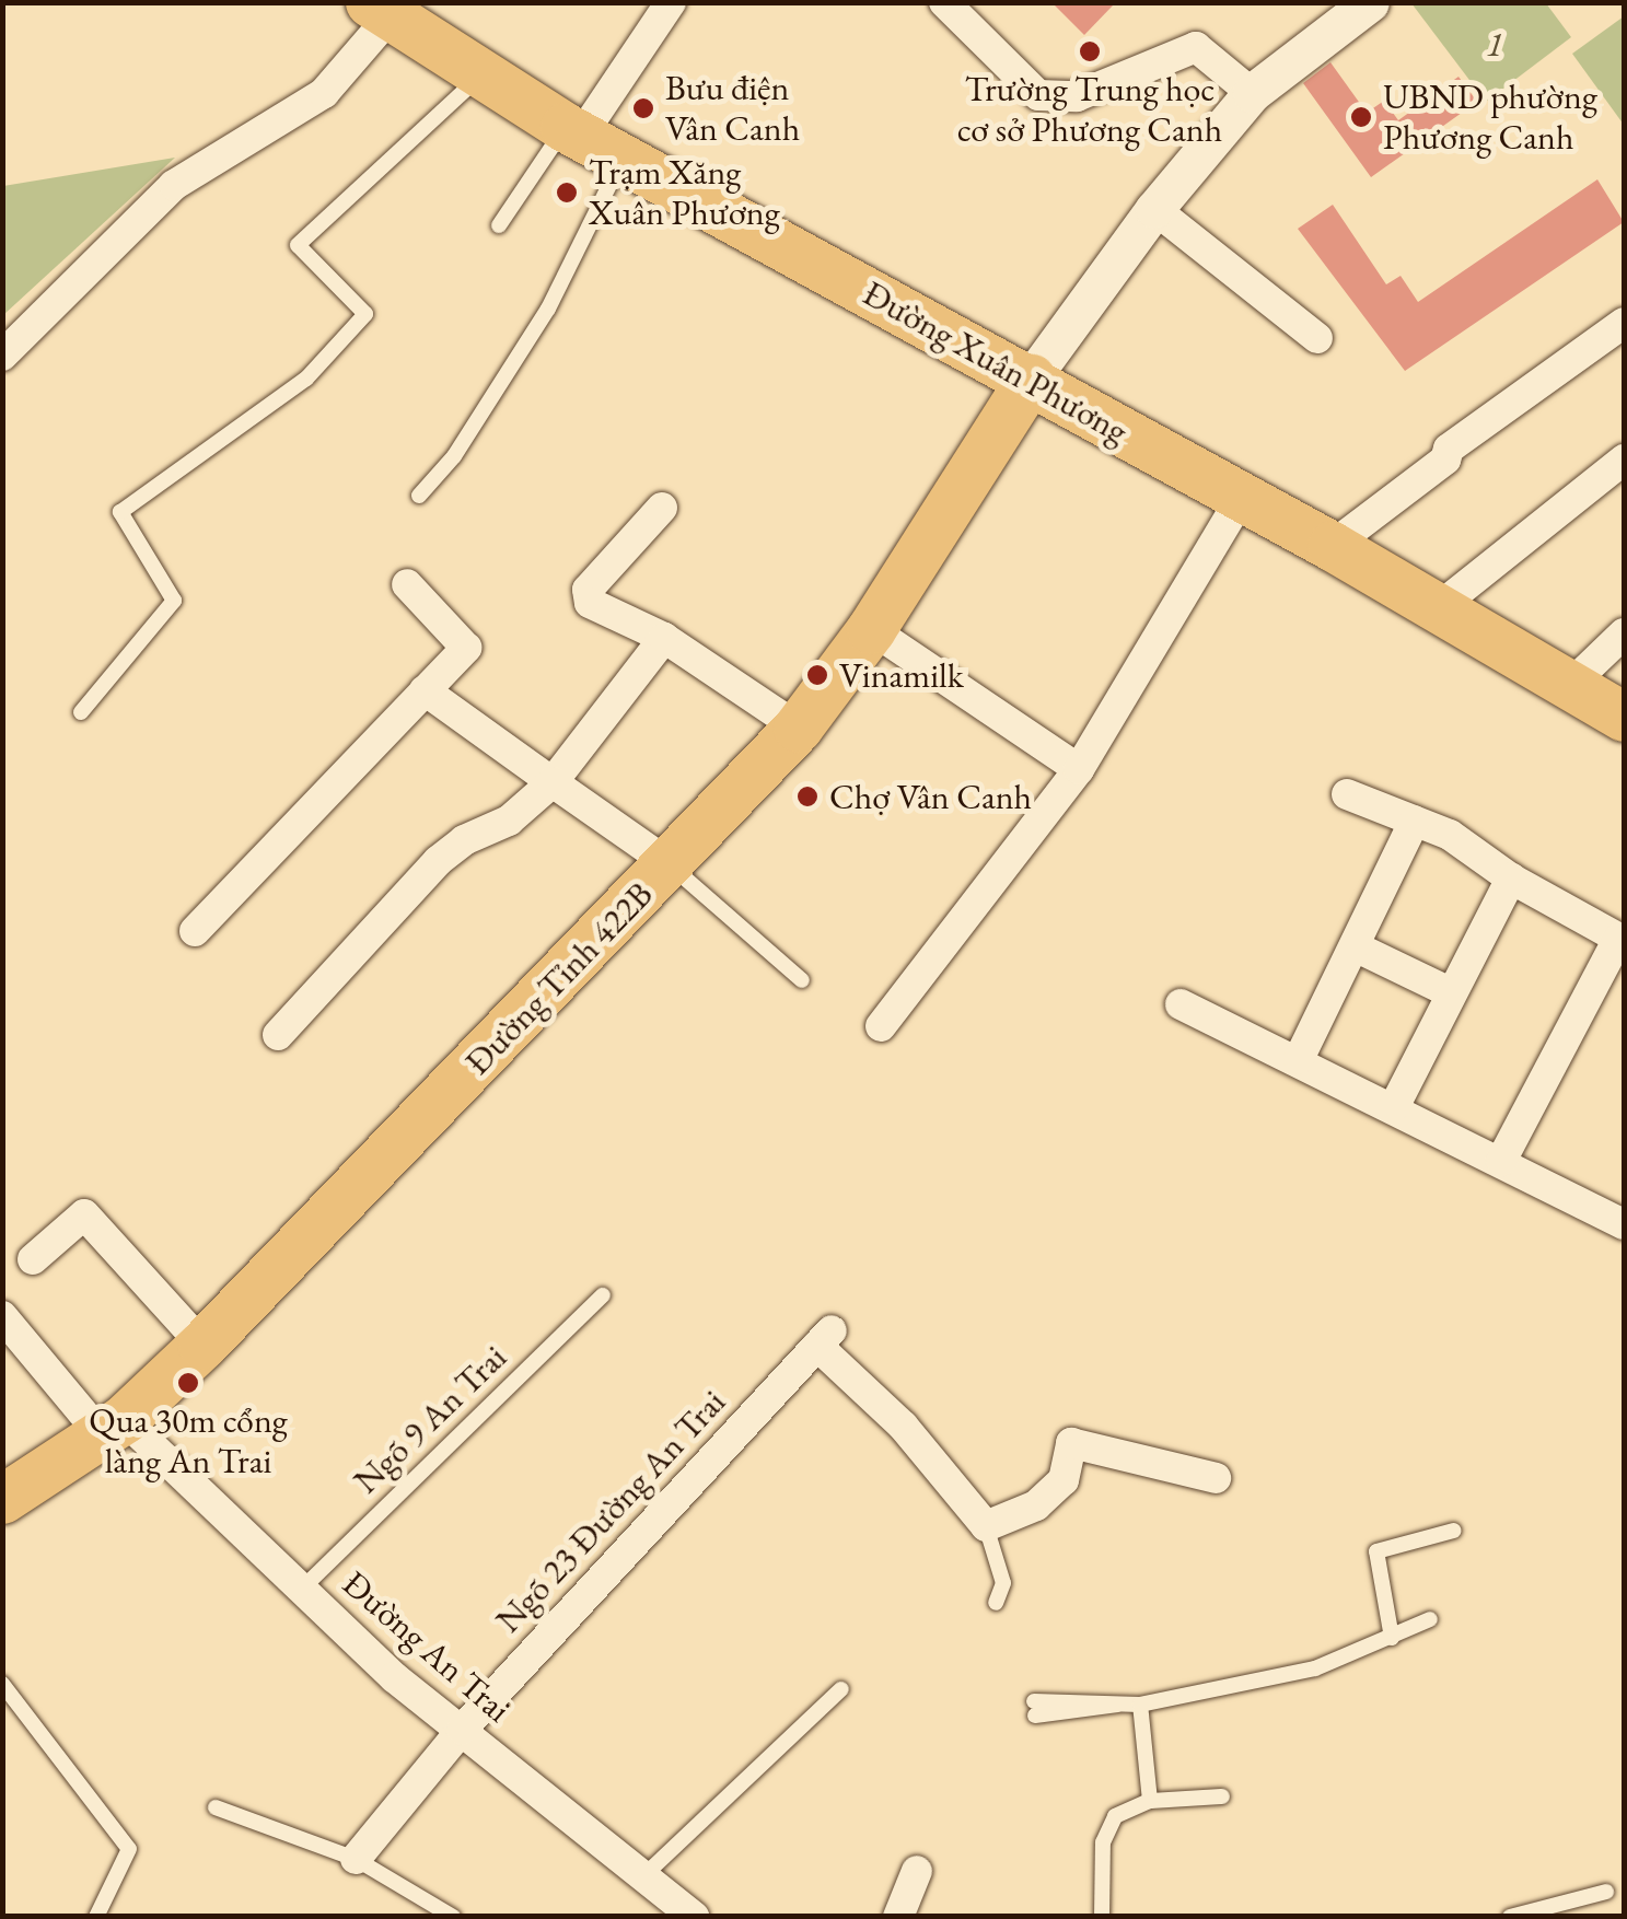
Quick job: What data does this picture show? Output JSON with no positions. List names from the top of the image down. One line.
{"streets":{"main road":["Đường Xuân Phương","Đường Tỉnh 422B"],"street":["Ngõ 23 Đường An Trai","Đường An Trai"],"lane":["Ngõ 9 An Trai"]},"crossings":[["Đường Xuân Phương","Đường Tỉnh 422B"],["Đường Tỉnh 422B","Đường An Trai"],["Ngõ 9 An Trai","Đường An Trai"],["Ngõ 23 Đường An Trai","Đường An Trai"]],"parks":["1"],"places":["Trường Trung học cơ sở Phương Canh","Bưu điện Vân Canh","UBND phường Phương Canh","Trạm Xăng Xuân Phương","Vinamilk","Chợ Vân Canh","Qua 30m cổng làng An Trai"]}
